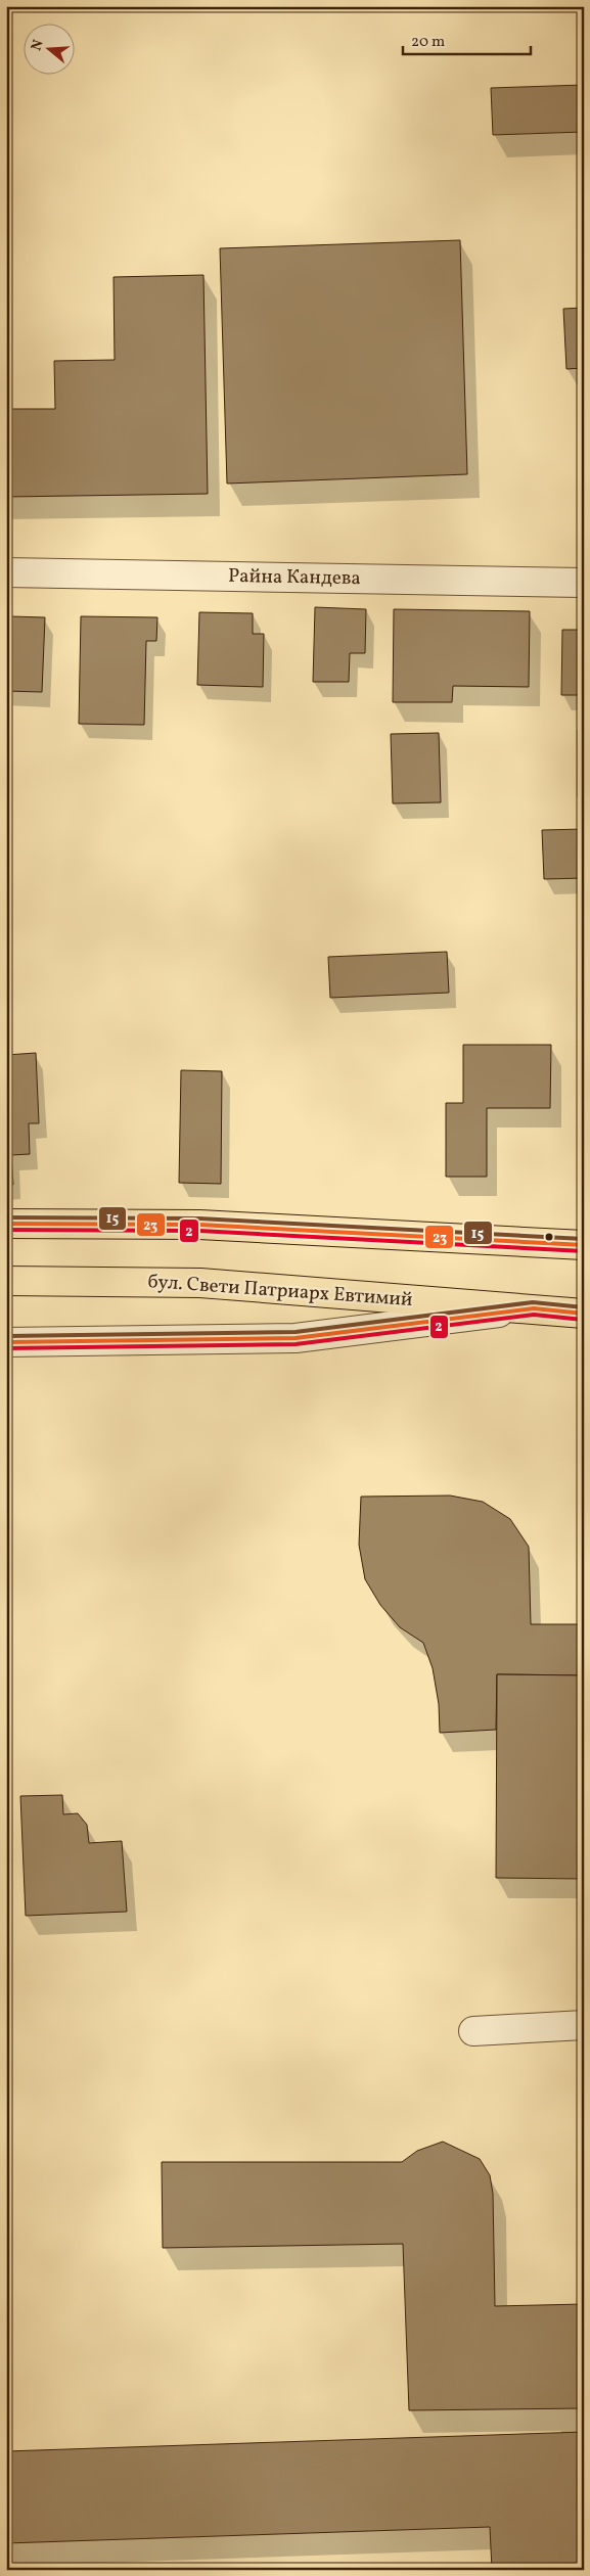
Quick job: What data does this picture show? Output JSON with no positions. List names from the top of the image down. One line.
{"streets":{"main road":["бул. Свети Патриарх Евтимий"],"street":["Райна Кандева"]},"lines":["transit line 15","transit line 23","transit line 2"],"scale_bar":"20 m","north":"left"}
